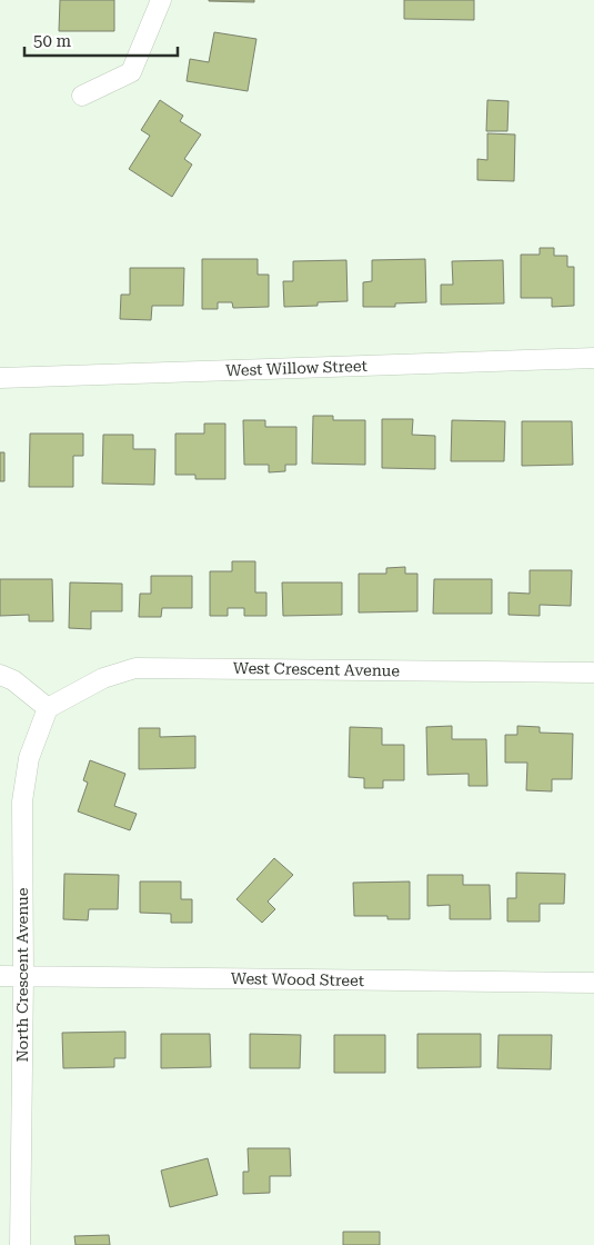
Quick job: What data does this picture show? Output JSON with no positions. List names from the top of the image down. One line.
{"streets":{"street":["West Willow Street","West Crescent Avenue","North Crescent Avenue","West Wood Street"]},"crossings":[["West Crescent Avenue","North Crescent Avenue"],["North Crescent Avenue","West Wood Street"]],"scale_bar":"50 m"}
